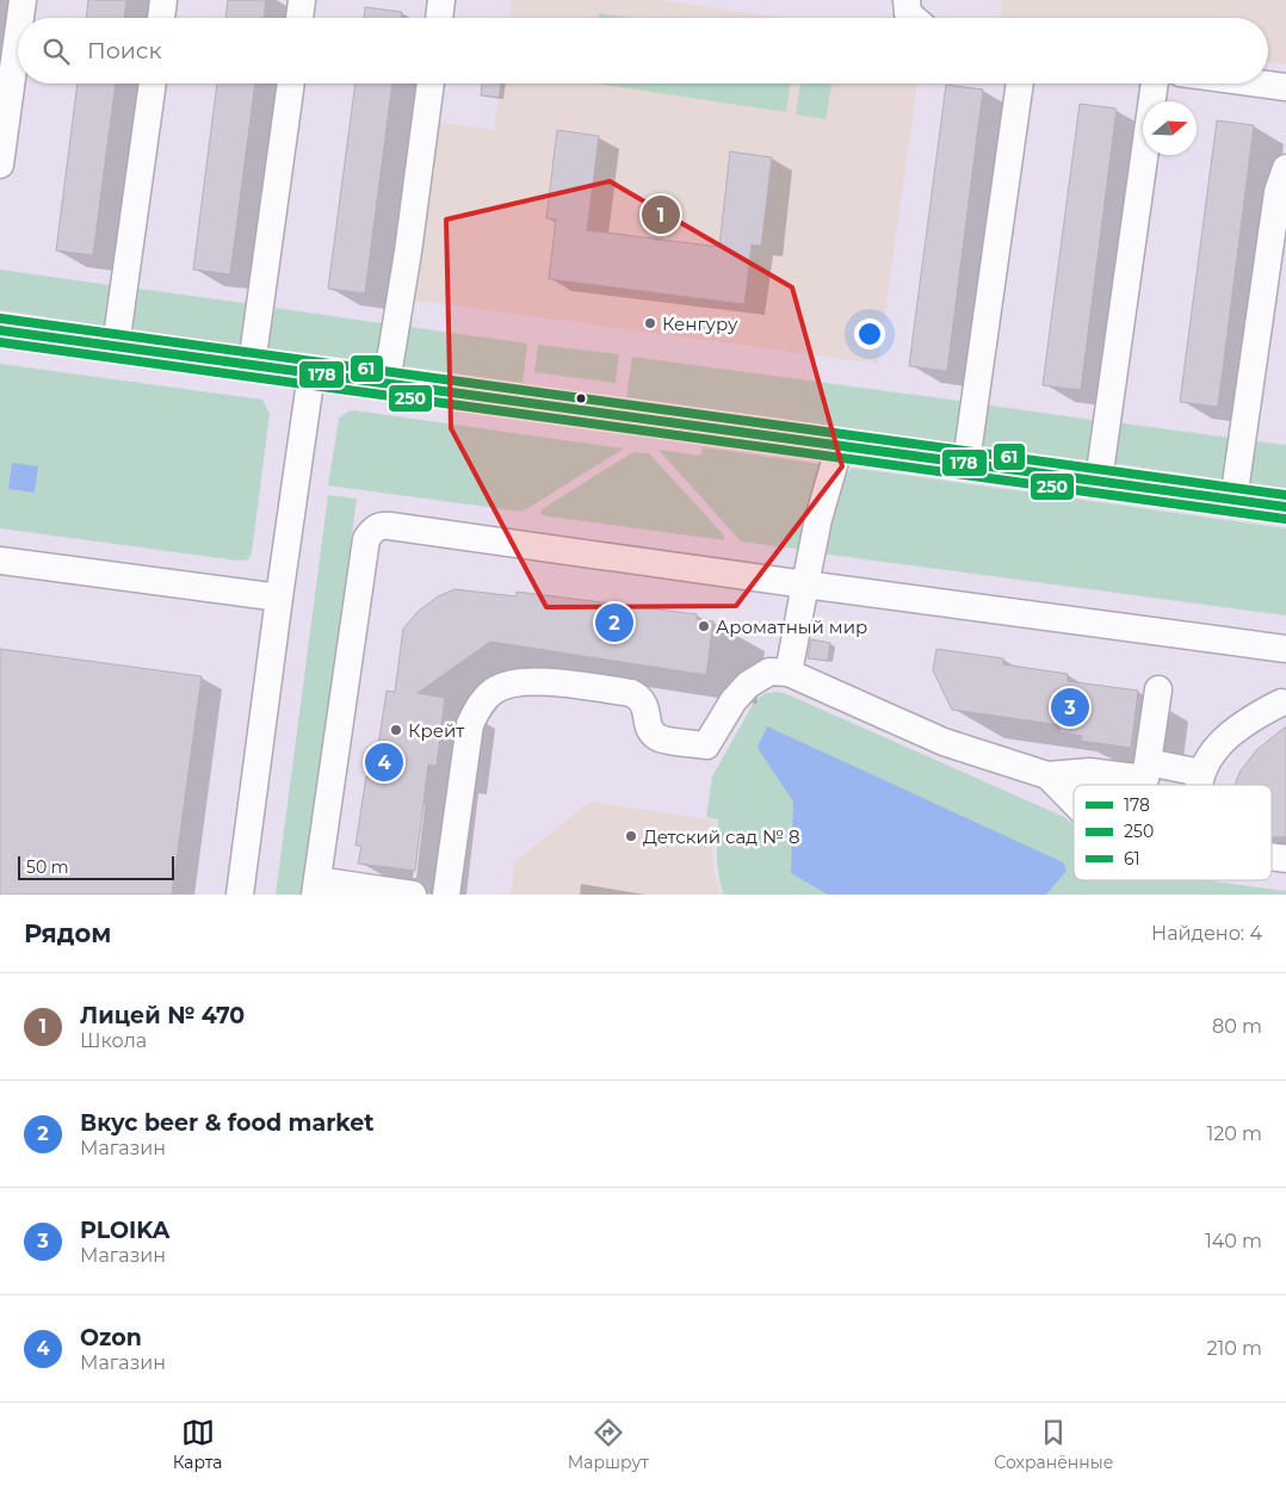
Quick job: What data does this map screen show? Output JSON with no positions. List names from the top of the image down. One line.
{"places":["Кенгуру","Ароматный мир","Крейт","Детский сад № 8"],"lines":["transit line 61","transit line 178","transit line 250"],"legend":["178","250","61"],"scale_bar":"50 m","north":"right","page":{"search":"Поиск","pins":["1","2","3","4"],"scale":"50 m","heading":["Рядом","Найдено: 4"],"list":[{"mark":"1","name":"Лицей № 470","note":"Школа","value":"80 m"},{"mark":"2","name":"Вкус beer & food market","note":"Магазин","value":"120 m"},{"mark":"3","name":"PLOIKA","note":"Магазин","value":"140 m"},{"mark":"4","name":"Ozon","note":"Магазин","value":"210 m"}],"nav":["Карта","Маршрут","Сохранённые"]}}
